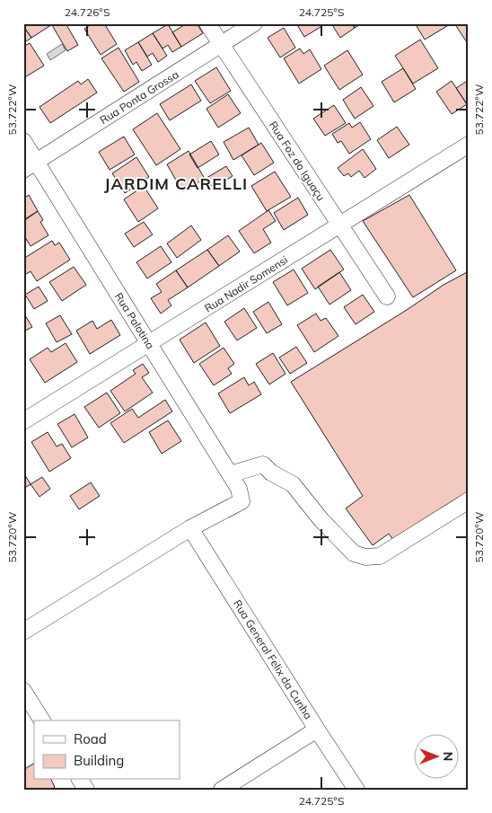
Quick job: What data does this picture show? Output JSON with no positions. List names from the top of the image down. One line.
{"streets":{"street":["Rua Ponta Grossa","Rua Foz do Iguaçu","Rua Nadir Somensi","Rua Palotina","Rua General Felix da Cunha"]},"crossings":[["Rua Ponta Grossa","Rua Foz do Iguaçu"],["Rua Ponta Grossa","Rua Palotina"],["Rua Foz do Iguaçu","Rua Nadir Somensi"],["Rua Nadir Somensi","Rua Palotina"],["Rua Palotina","Rua General Felix da Cunha"]],"districts":["JARDIM CARELLI"],"legend":["Road","Building"],"north":"right","coordinates":["24.726°S","24.725°S","53.722°W","53.720°W"]}
